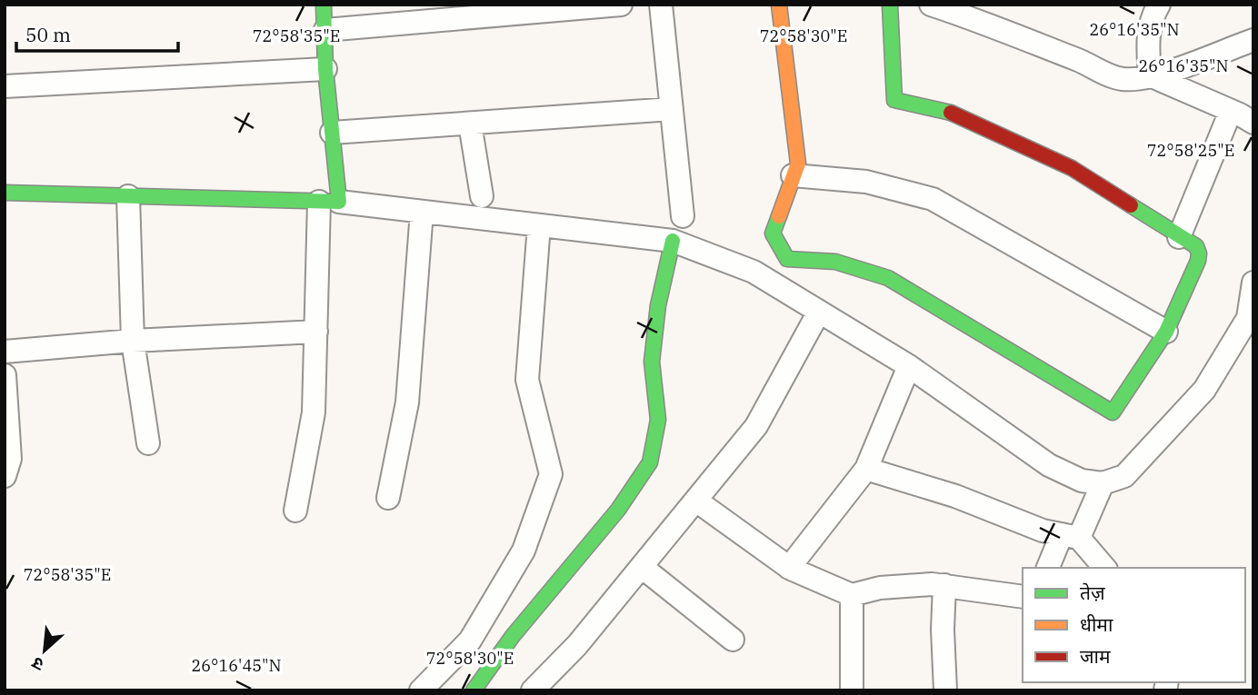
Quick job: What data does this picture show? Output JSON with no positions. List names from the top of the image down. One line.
{"legend":["तेज़","धीमा","जाम"],"scale_bar":"50 m","north":"bottom left","coordinates":["26°16'35\"N","72°58'35\"E","72°58'30\"E","72°58'25\"E","26°16'45\"N"]}
